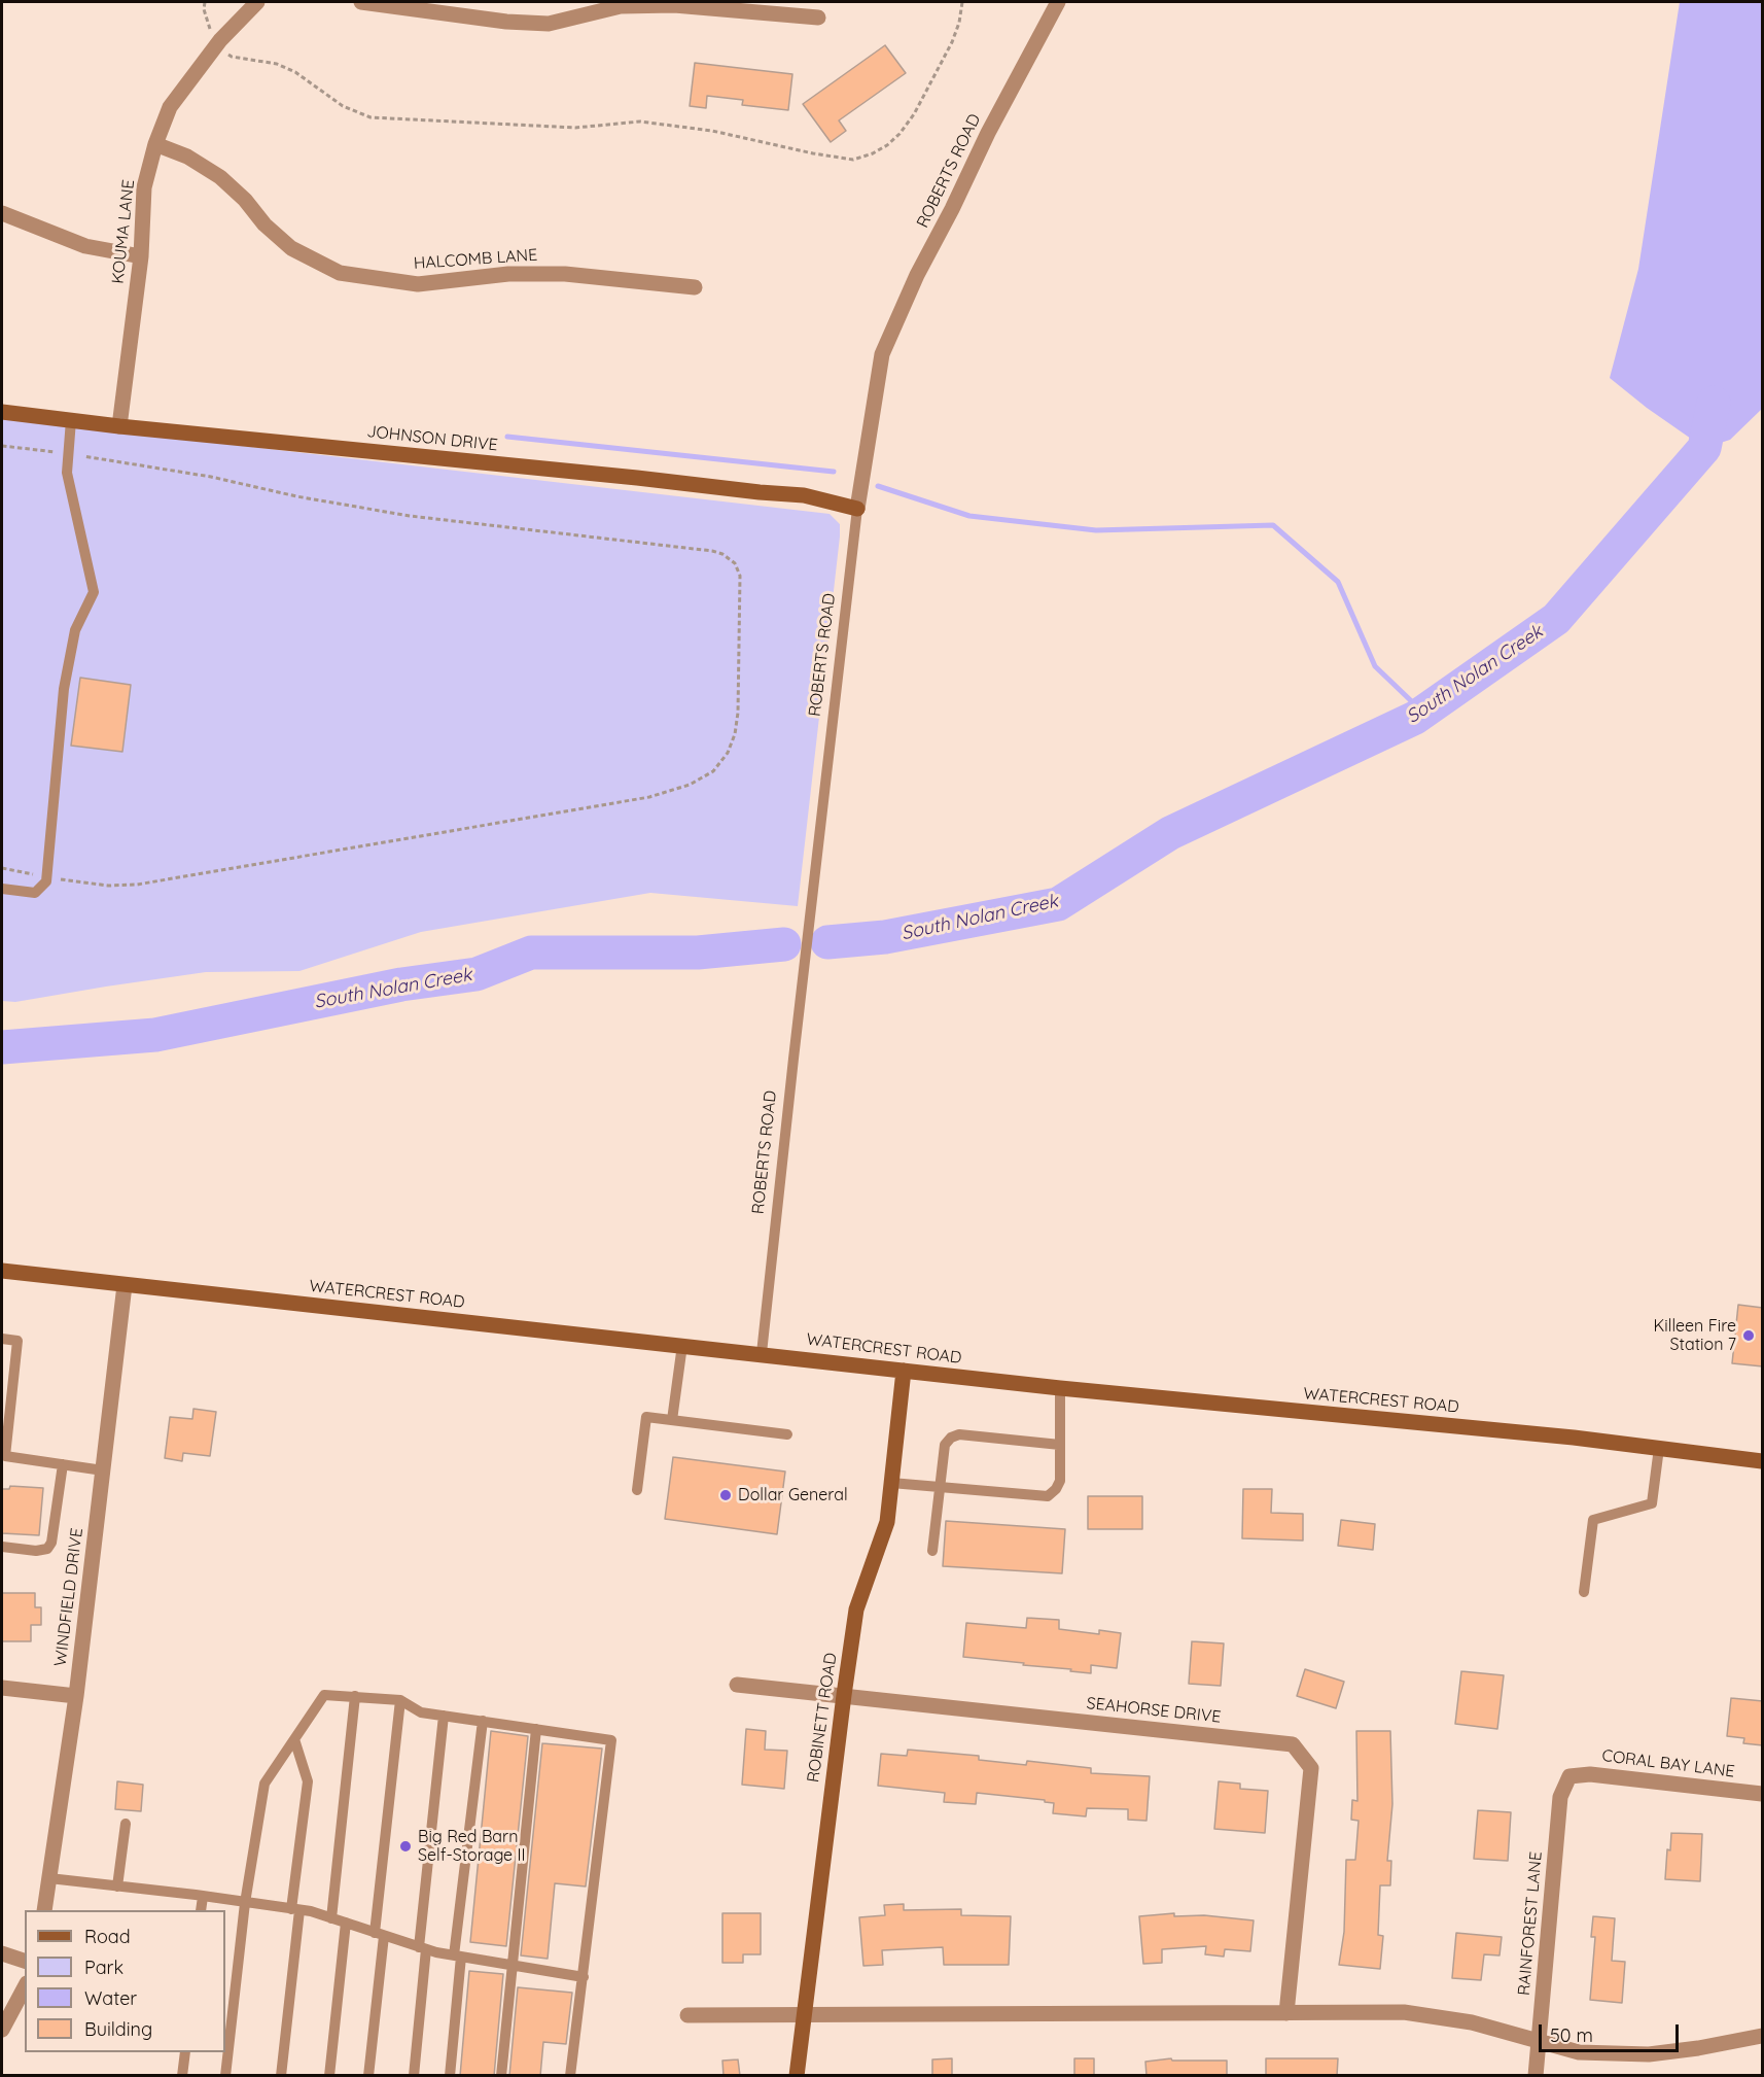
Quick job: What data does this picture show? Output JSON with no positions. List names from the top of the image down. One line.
{"streets":{"street":["ROBERTS ROAD","KOUMA LANE","HALCOMB LANE","JOHNSON DRIVE","WATERCREST ROAD","WINDFIELD DRIVE","SEAHORSE DRIVE","ROBINETT ROAD","CORAL BAY LANE","RAINFOREST LANE"]},"crossings":[["ROBERTS ROAD","JOHNSON DRIVE"],["ROBERTS ROAD","WATERCREST ROAD"],["KOUMA LANE","HALCOMB LANE"],["KOUMA LANE","JOHNSON DRIVE"],["WATERCREST ROAD","WINDFIELD DRIVE"],["WATERCREST ROAD","ROBINETT ROAD"],["SEAHORSE DRIVE","ROBINETT ROAD"],["CORAL BAY LANE","RAINFOREST LANE"]],"water":["South Nolan Creek"],"places":["Killeen Fire Station 7","Dollar General","Big Red Barn Self-Storage II"],"legend":["Road","Park","Water","Building"],"scale_bar":"50 m"}
